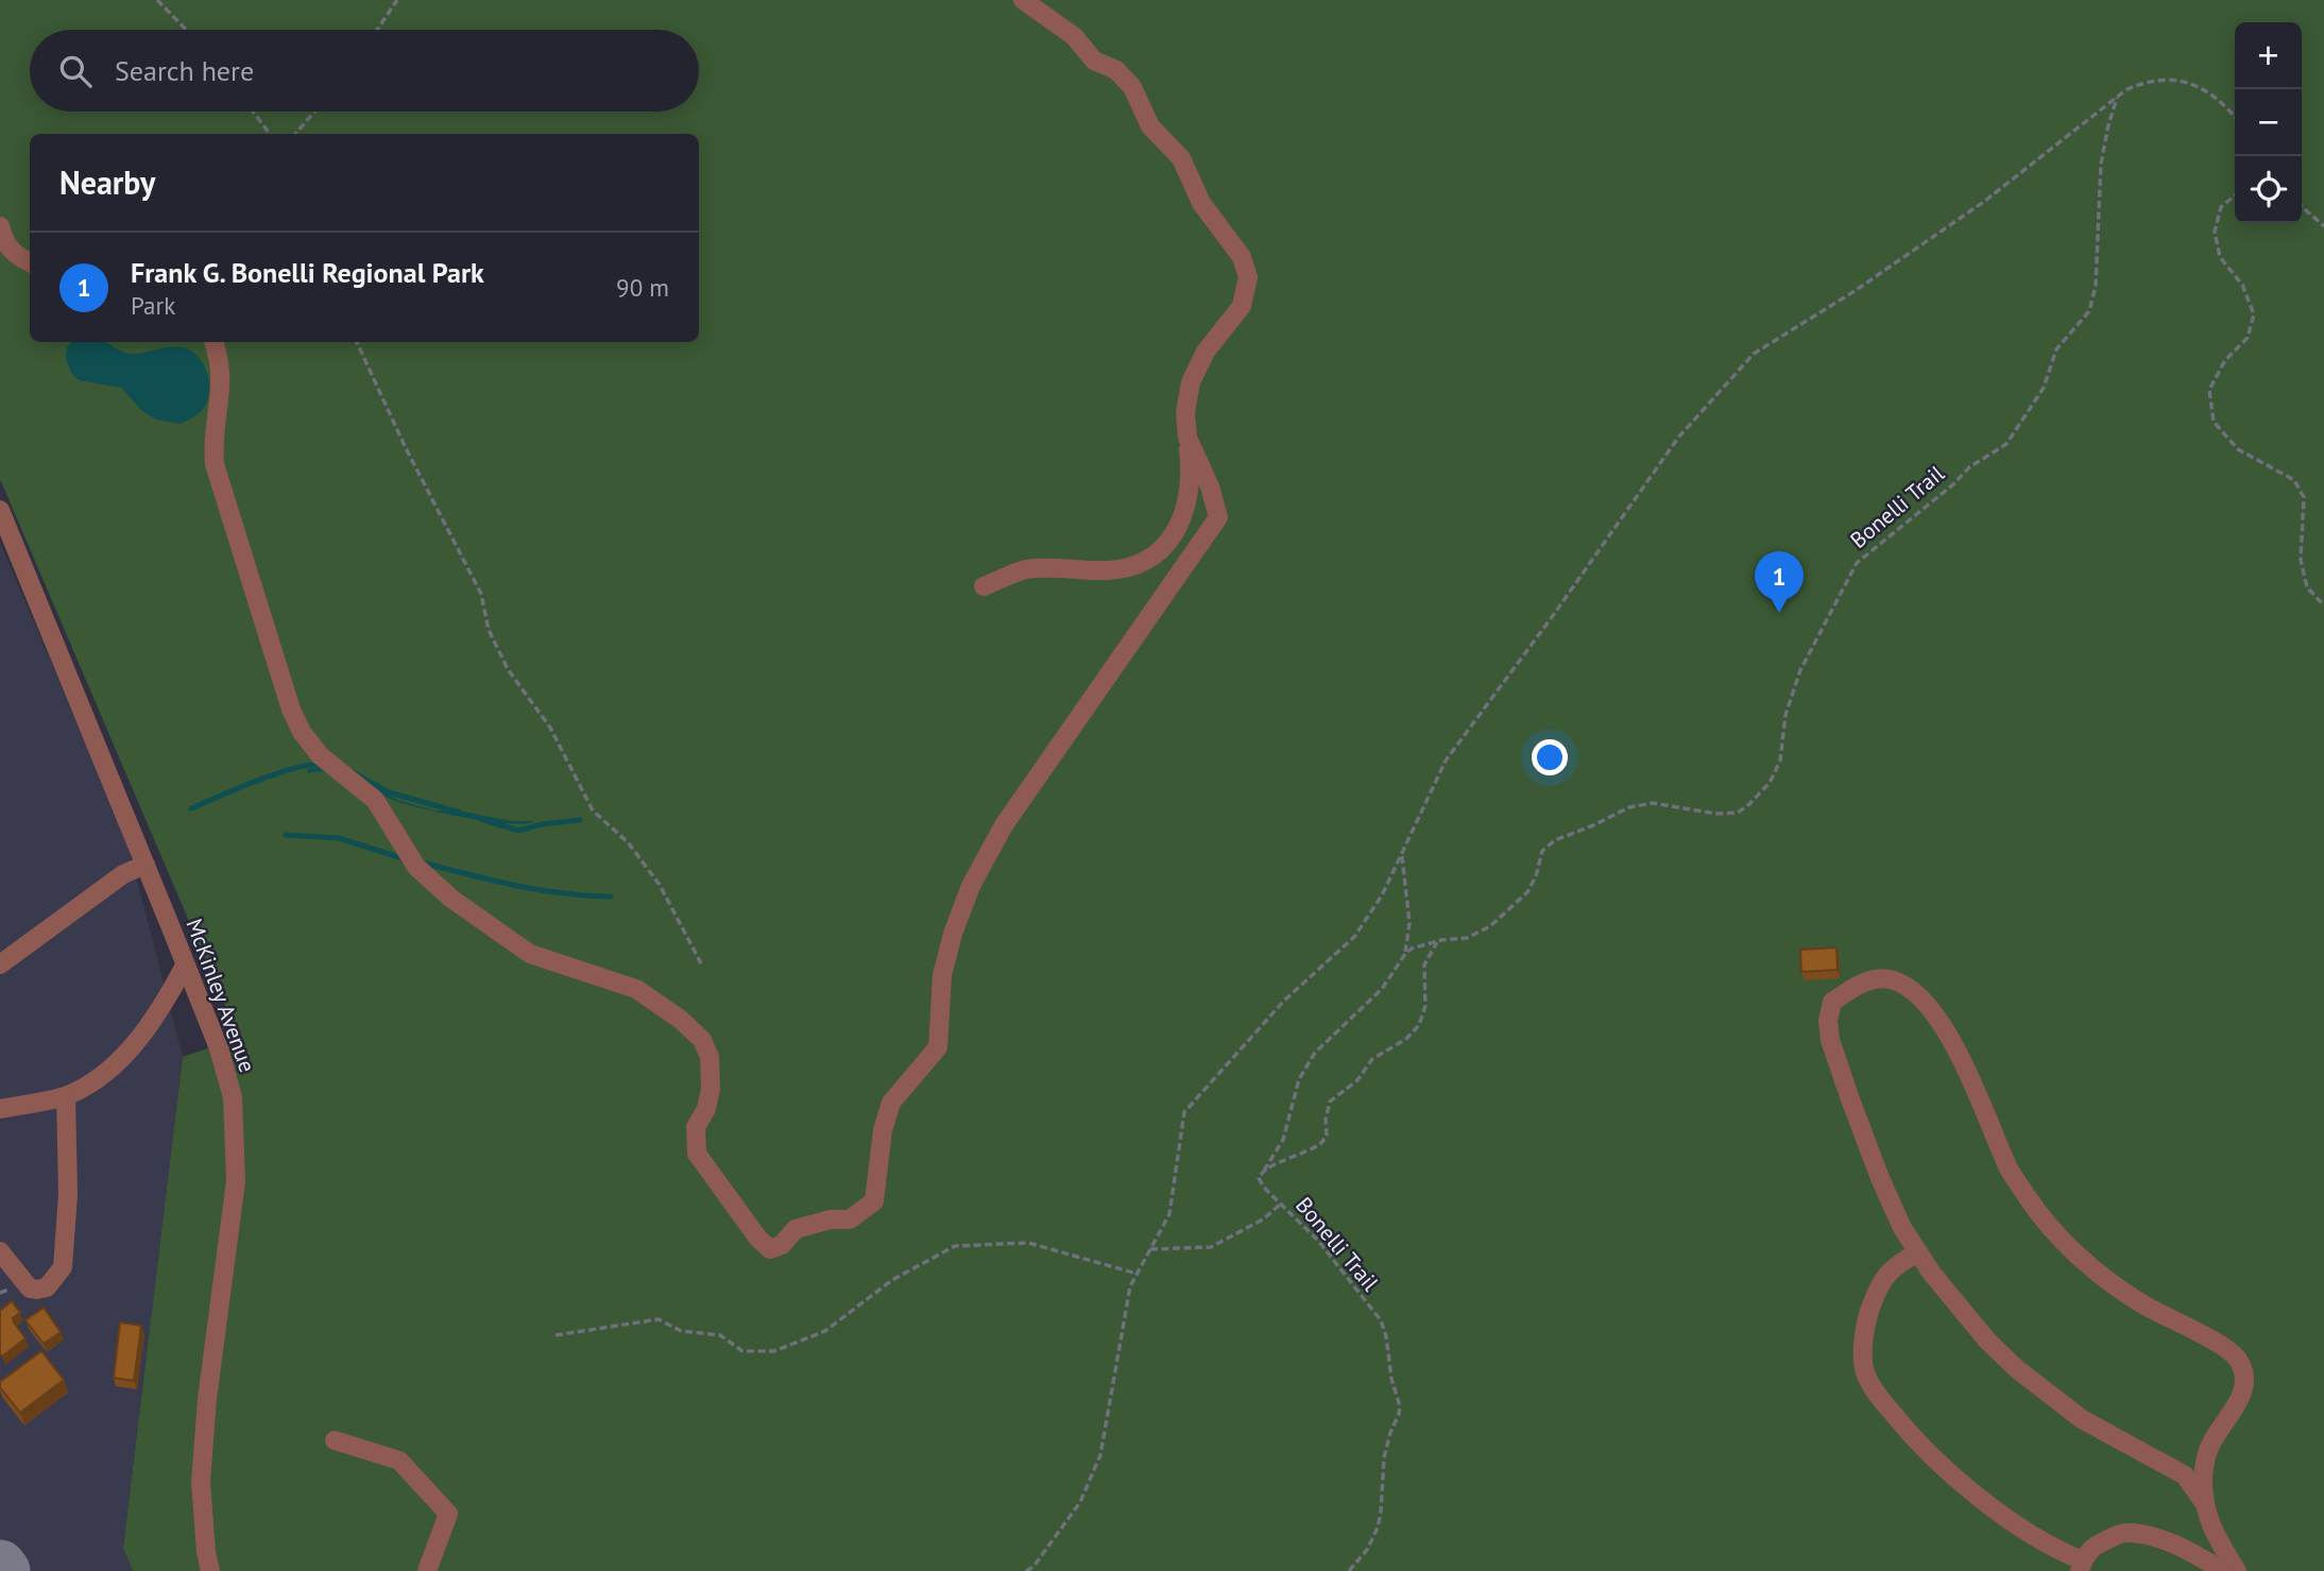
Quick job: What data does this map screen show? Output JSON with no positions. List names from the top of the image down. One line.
{"streets":{"street":["McKinley Avenue"],"path":["Bonelli Trail"]},"page":{"map_buttons":["+","−"],"search":"Search here","heading":"Nearby","list":[{"mark":"1","name":"Frank G. Bonelli Regional Park","note":"Park","value":"90 m"}],"pins":"1"}}
